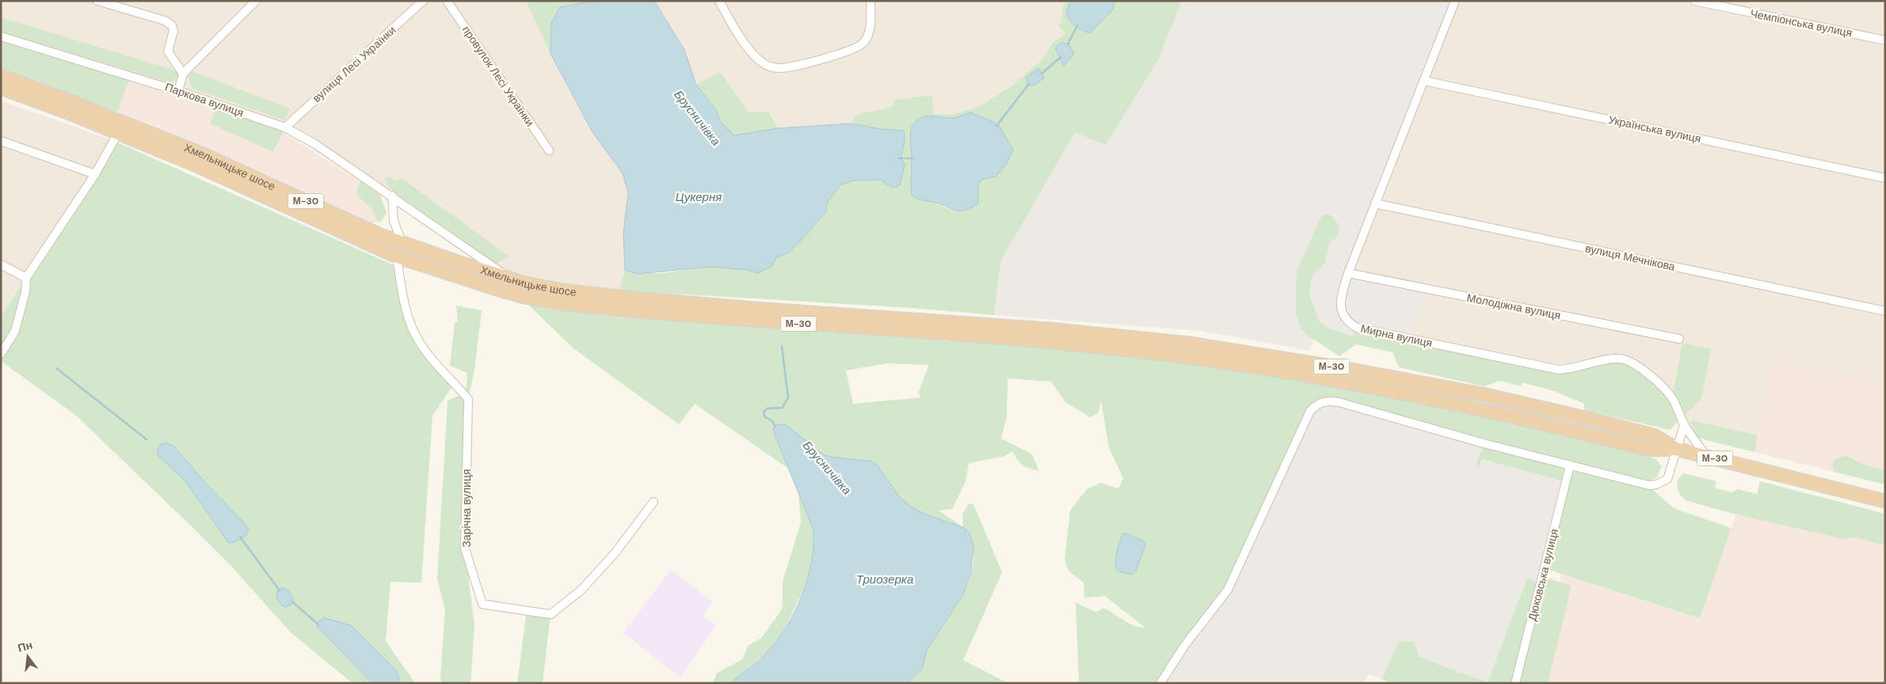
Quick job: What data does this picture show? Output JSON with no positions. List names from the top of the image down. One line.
{"streets":{"highway":["Хмельницьке шосе","М-30"],"street":["Чемпіонська вулиця","вулиця Лесі Українки","провулок Лесі Українки","Паркова вулиця","Українська вулиця","вулиця Мечнікова","Молодіжна вулиця","Мирна вулиця","Зарічна вулиця","Дюковська вулиця"]},"crossings":[["вулиця Лесі Українки","Паркова вулиця"],["Паркова вулиця","Хмельницьке шосе"],["Українська вулиця","Мирна вулиця"],["Хмельницьке шосе","М-30"],["Хмельницьке шосе","Зарічна вулиця"],["М-30","Мирна вулиця"],["вулиця Мечнікова","Мирна вулиця"],["Молодіжна вулиця","Мирна вулиця"]],"water":["Брусничівка","Цукерня","Триозерка"],"north":"top"}
